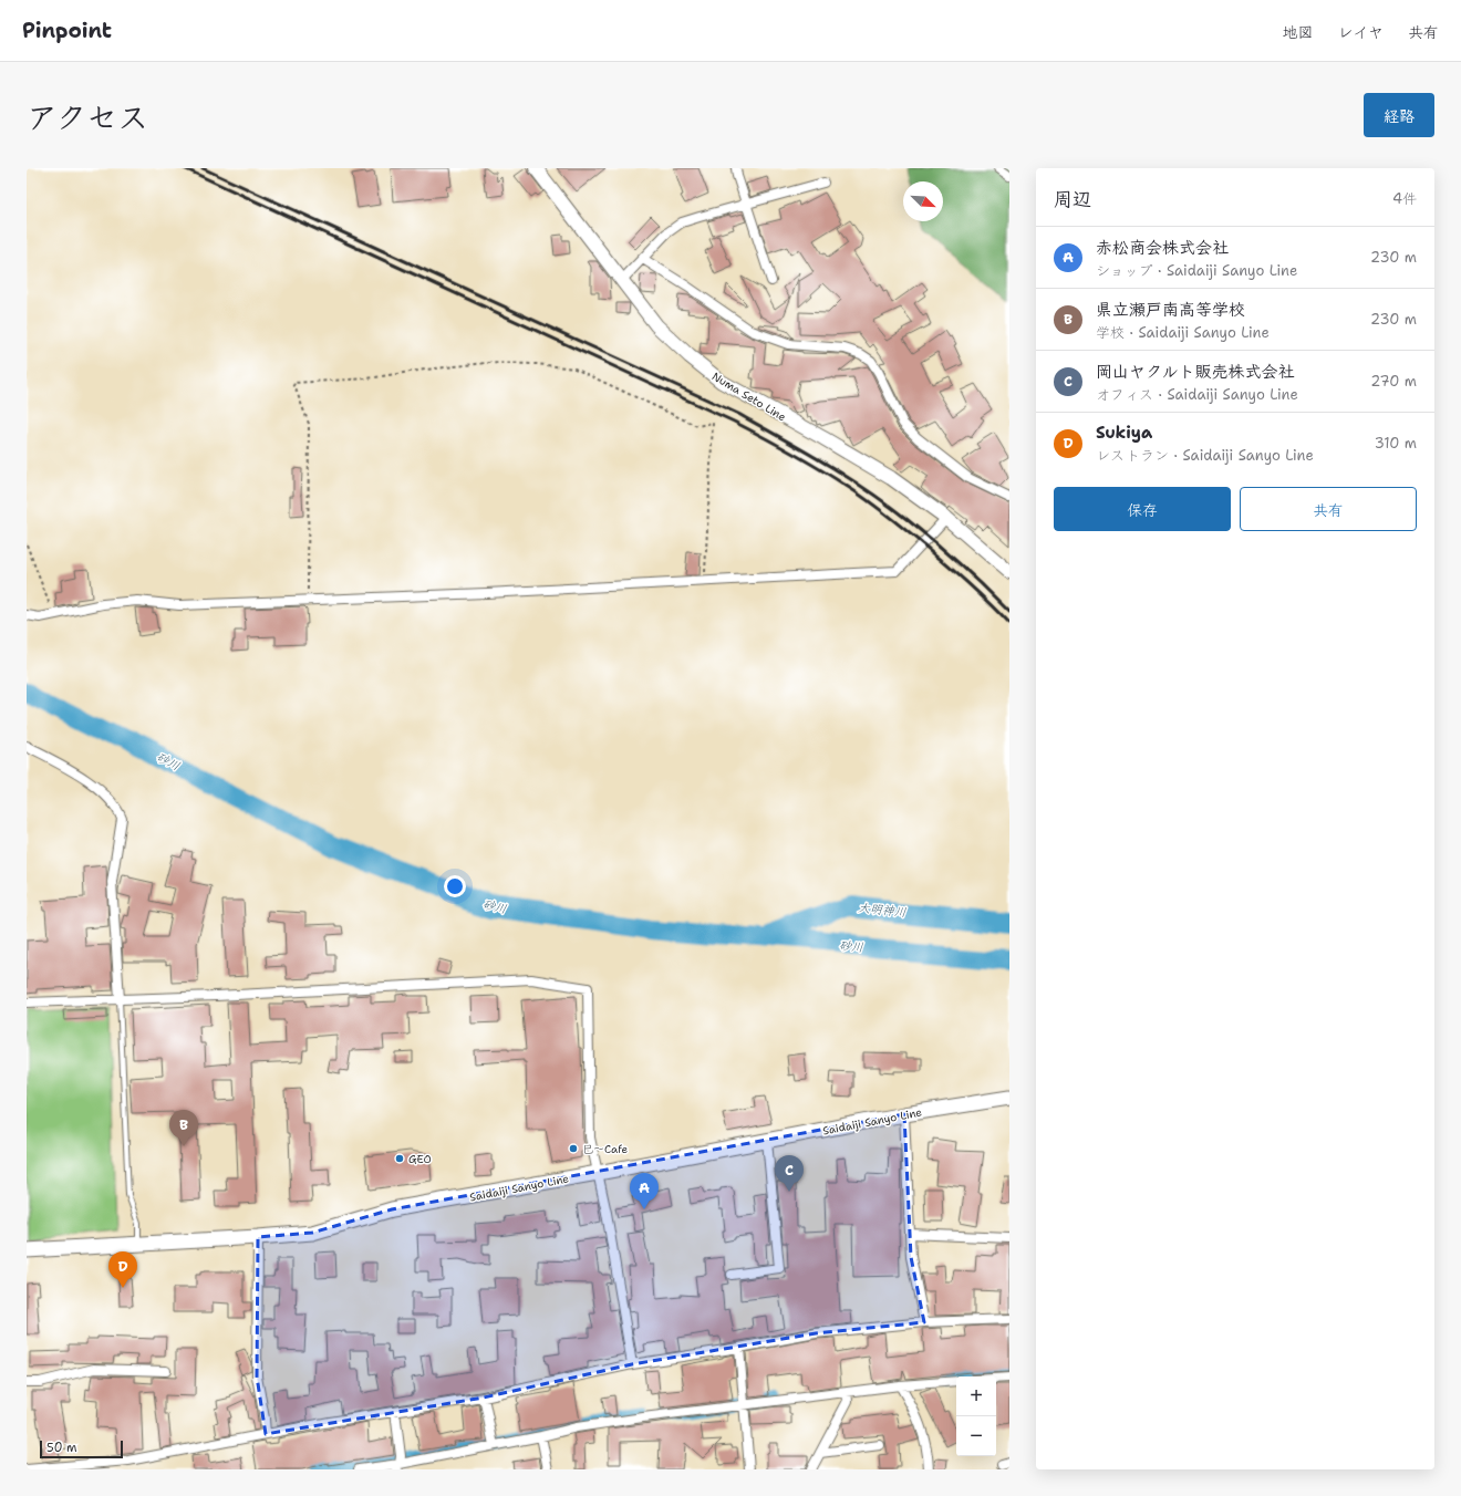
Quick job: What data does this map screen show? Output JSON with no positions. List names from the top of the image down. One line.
{"streets":{"main road":["Numa Seto Line","Saidaiji Sanyo Line"]},"water":["砂川","大明神川"],"places":["巳～Cafe","GEO"],"scale_bar":"50 m","north":"bottom right","page":{"header":"Pinpoint","nav":["地図","レイヤ","共有"],"title":"アクセス","buttons":["経路",["保存","共有"]],"heading":["周辺","4件"],"list":[{"mark":"A","name":"赤松商会株式会社","note":"ショップ · Saidaiji Sanyo Line","value":"230 m"},{"mark":"B","name":"県立瀬戸南高等学校","note":"学校 · Saidaiji Sanyo Line","value":"230 m"},{"mark":"C","name":"岡山ヤクルト販売株式会社","note":"オフィス · Saidaiji Sanyo Line","value":"270 m"},{"mark":"D","name":"Sukiya","note":"レストラン · Saidaiji Sanyo Line","value":"310 m"}],"pins":["B","C","A","D"],"map_buttons":["+","−"],"scale":"50 m"}}
